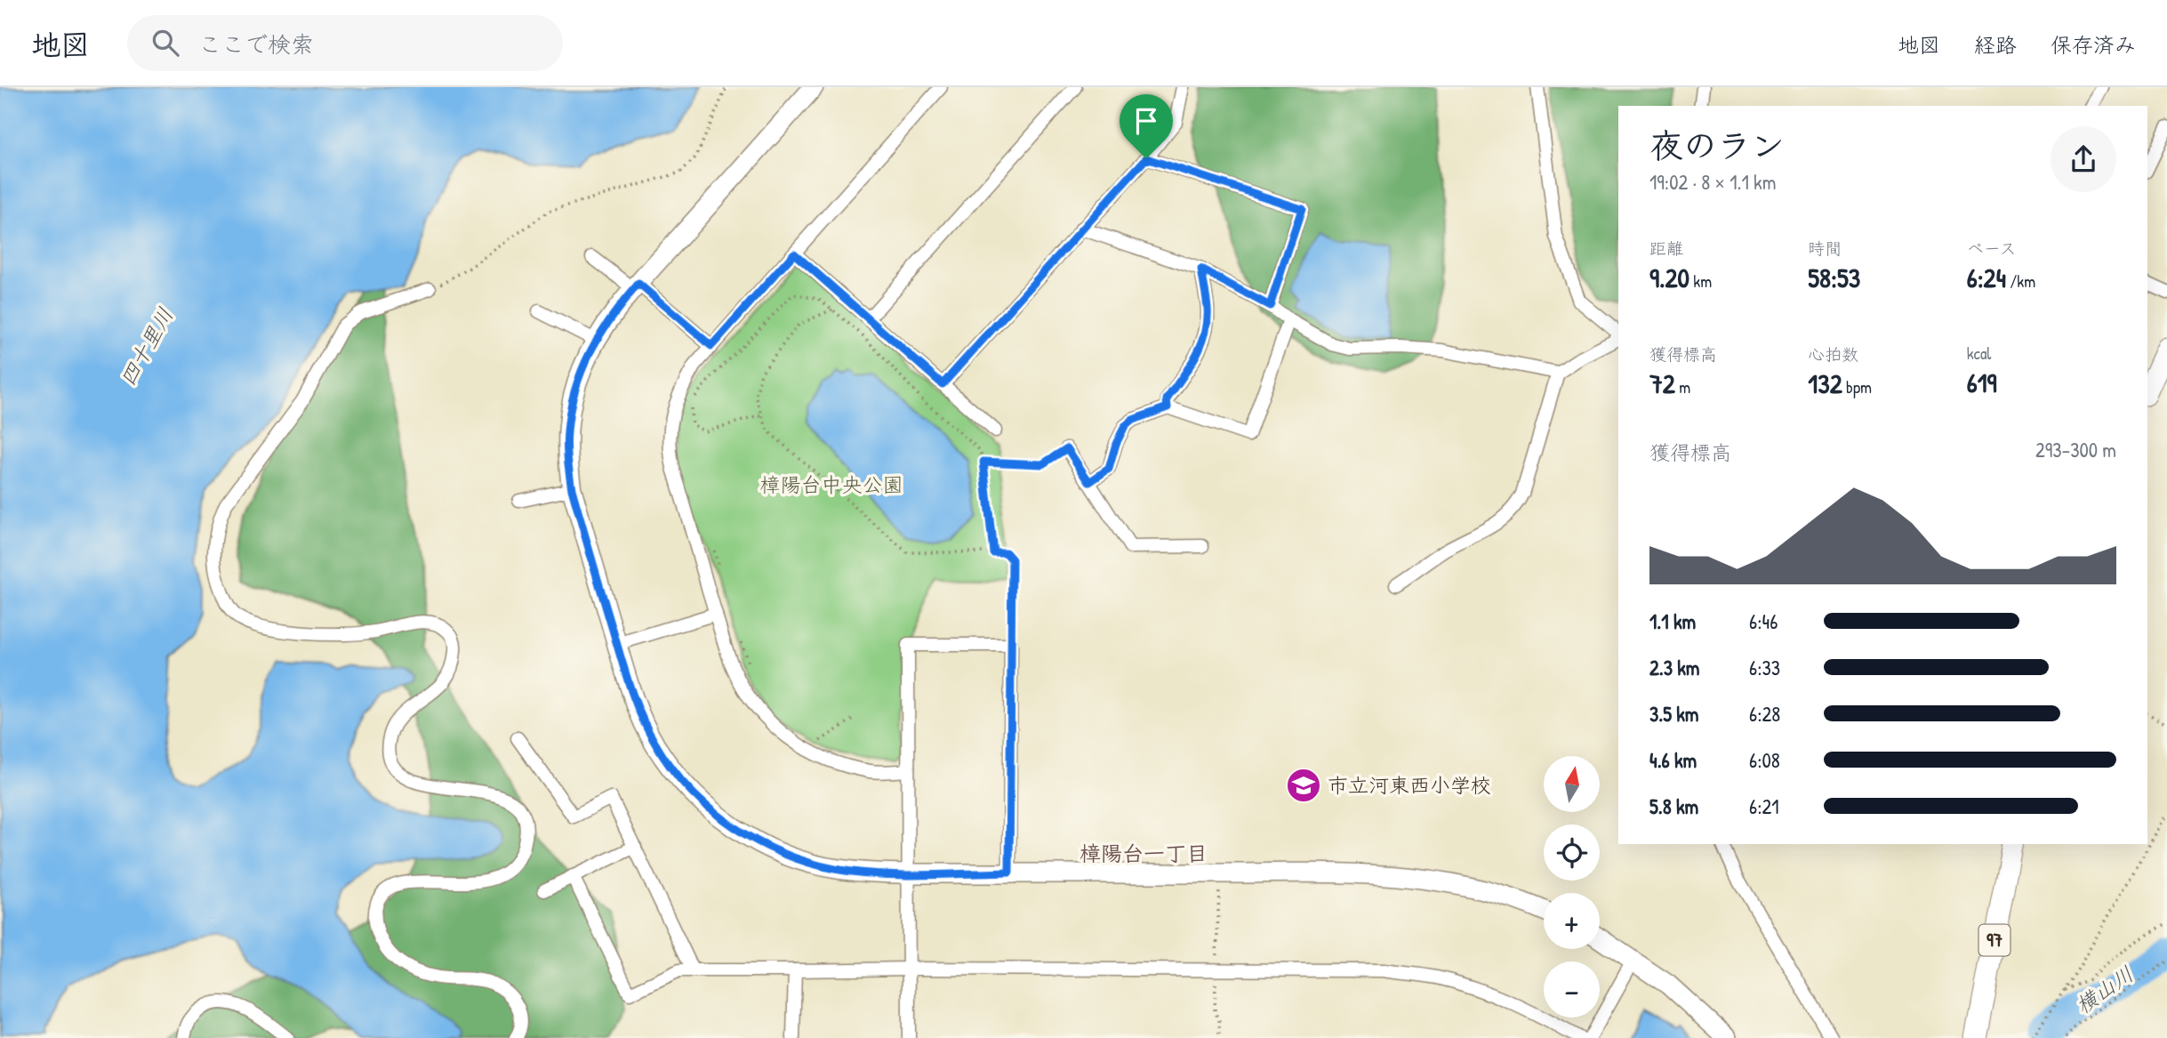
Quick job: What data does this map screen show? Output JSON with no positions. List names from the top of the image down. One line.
{"streets":{"main road":["97"]},"districts":["樟陽台一丁目"],"water":["四十里川","横山川"],"parks":["樟陽台中央公園"],"places":{"school or university":["市立河東西小学校"]},"north":"top","page":{"header":"地図","search":"ここで検索","nav":["地図","経路","保存済み"],"heading":["夜のラン","19:02 · 8 × 1.1 km"],"stats":[["距離","9.20 km"],["時間","58:53"],["ペース","6:24 /km"],["獲得標高","72 m"],["心拍数","132 bpm"],["kcal","619"]],"chart":["獲得標高","293–300 m"],"list":[{"name":"1.1 km","note":"6:46"},{"name":"2.3 km","note":"6:33"},{"name":"3.5 km","note":"6:28"},{"name":"4.6 km","note":"6:08"},{"name":"5.8 km","note":"6:21"}],"map_buttons":["+","−"]}}
